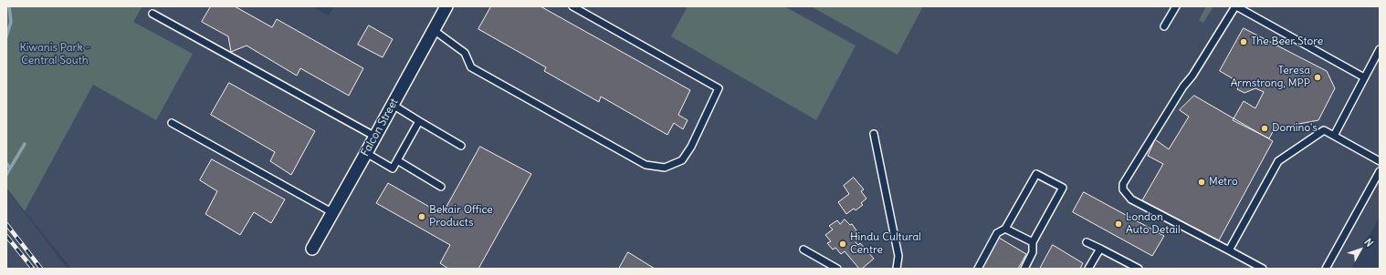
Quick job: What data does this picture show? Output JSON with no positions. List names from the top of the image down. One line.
{"streets":{"street":["Falcon Street"]},"parks":["Kiwanis Park - Central South"],"places":["The Beer Store","Teresa Armstrong, MPP","Domino's","Metro","Bekair Office Products","London Auto Detail","Hindu Cultural Centre"],"north":"top right"}
